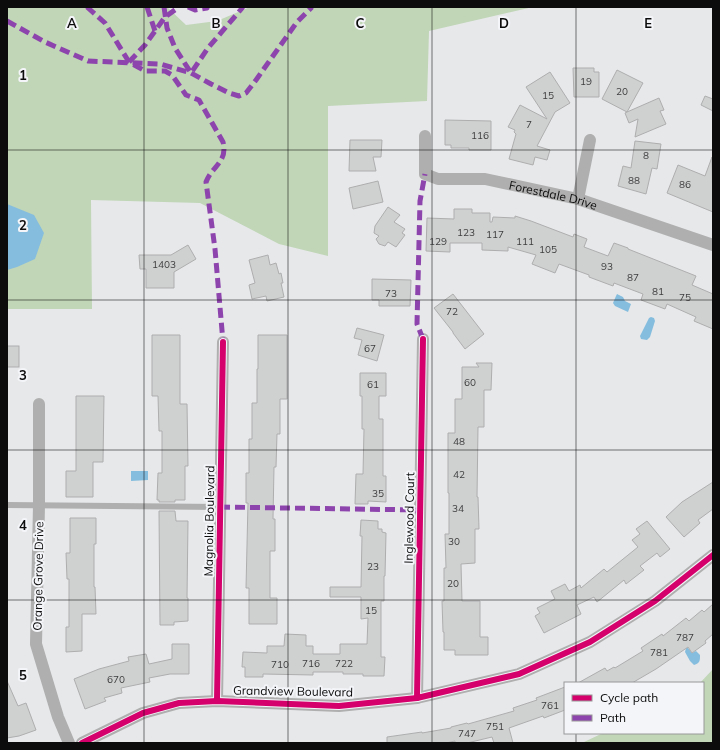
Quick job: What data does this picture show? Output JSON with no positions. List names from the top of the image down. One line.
{"streets":{"street":["Forestdale Drive","Inglewood Court","Magnolia Boulevard","Orange Grove Drive","Grandview Boulevard"]},"crossings":[["Inglewood Court","Grandview Boulevard"],["Magnolia Boulevard","Grandview Boulevard"]],"house_numbers":["19","20","15","7","116","8","88","86","123","117","129","111","105","1403","93","87","81","73","75","72","67","60","61","48","42","35","34","30","23","20","15","787","781","716","722","710","670","761","751","747"],"legend":["Cycle path","Path"],"grid":{"columns":["A","B","C","D","E"],"rows":["1","2","3","4","5"]}}
